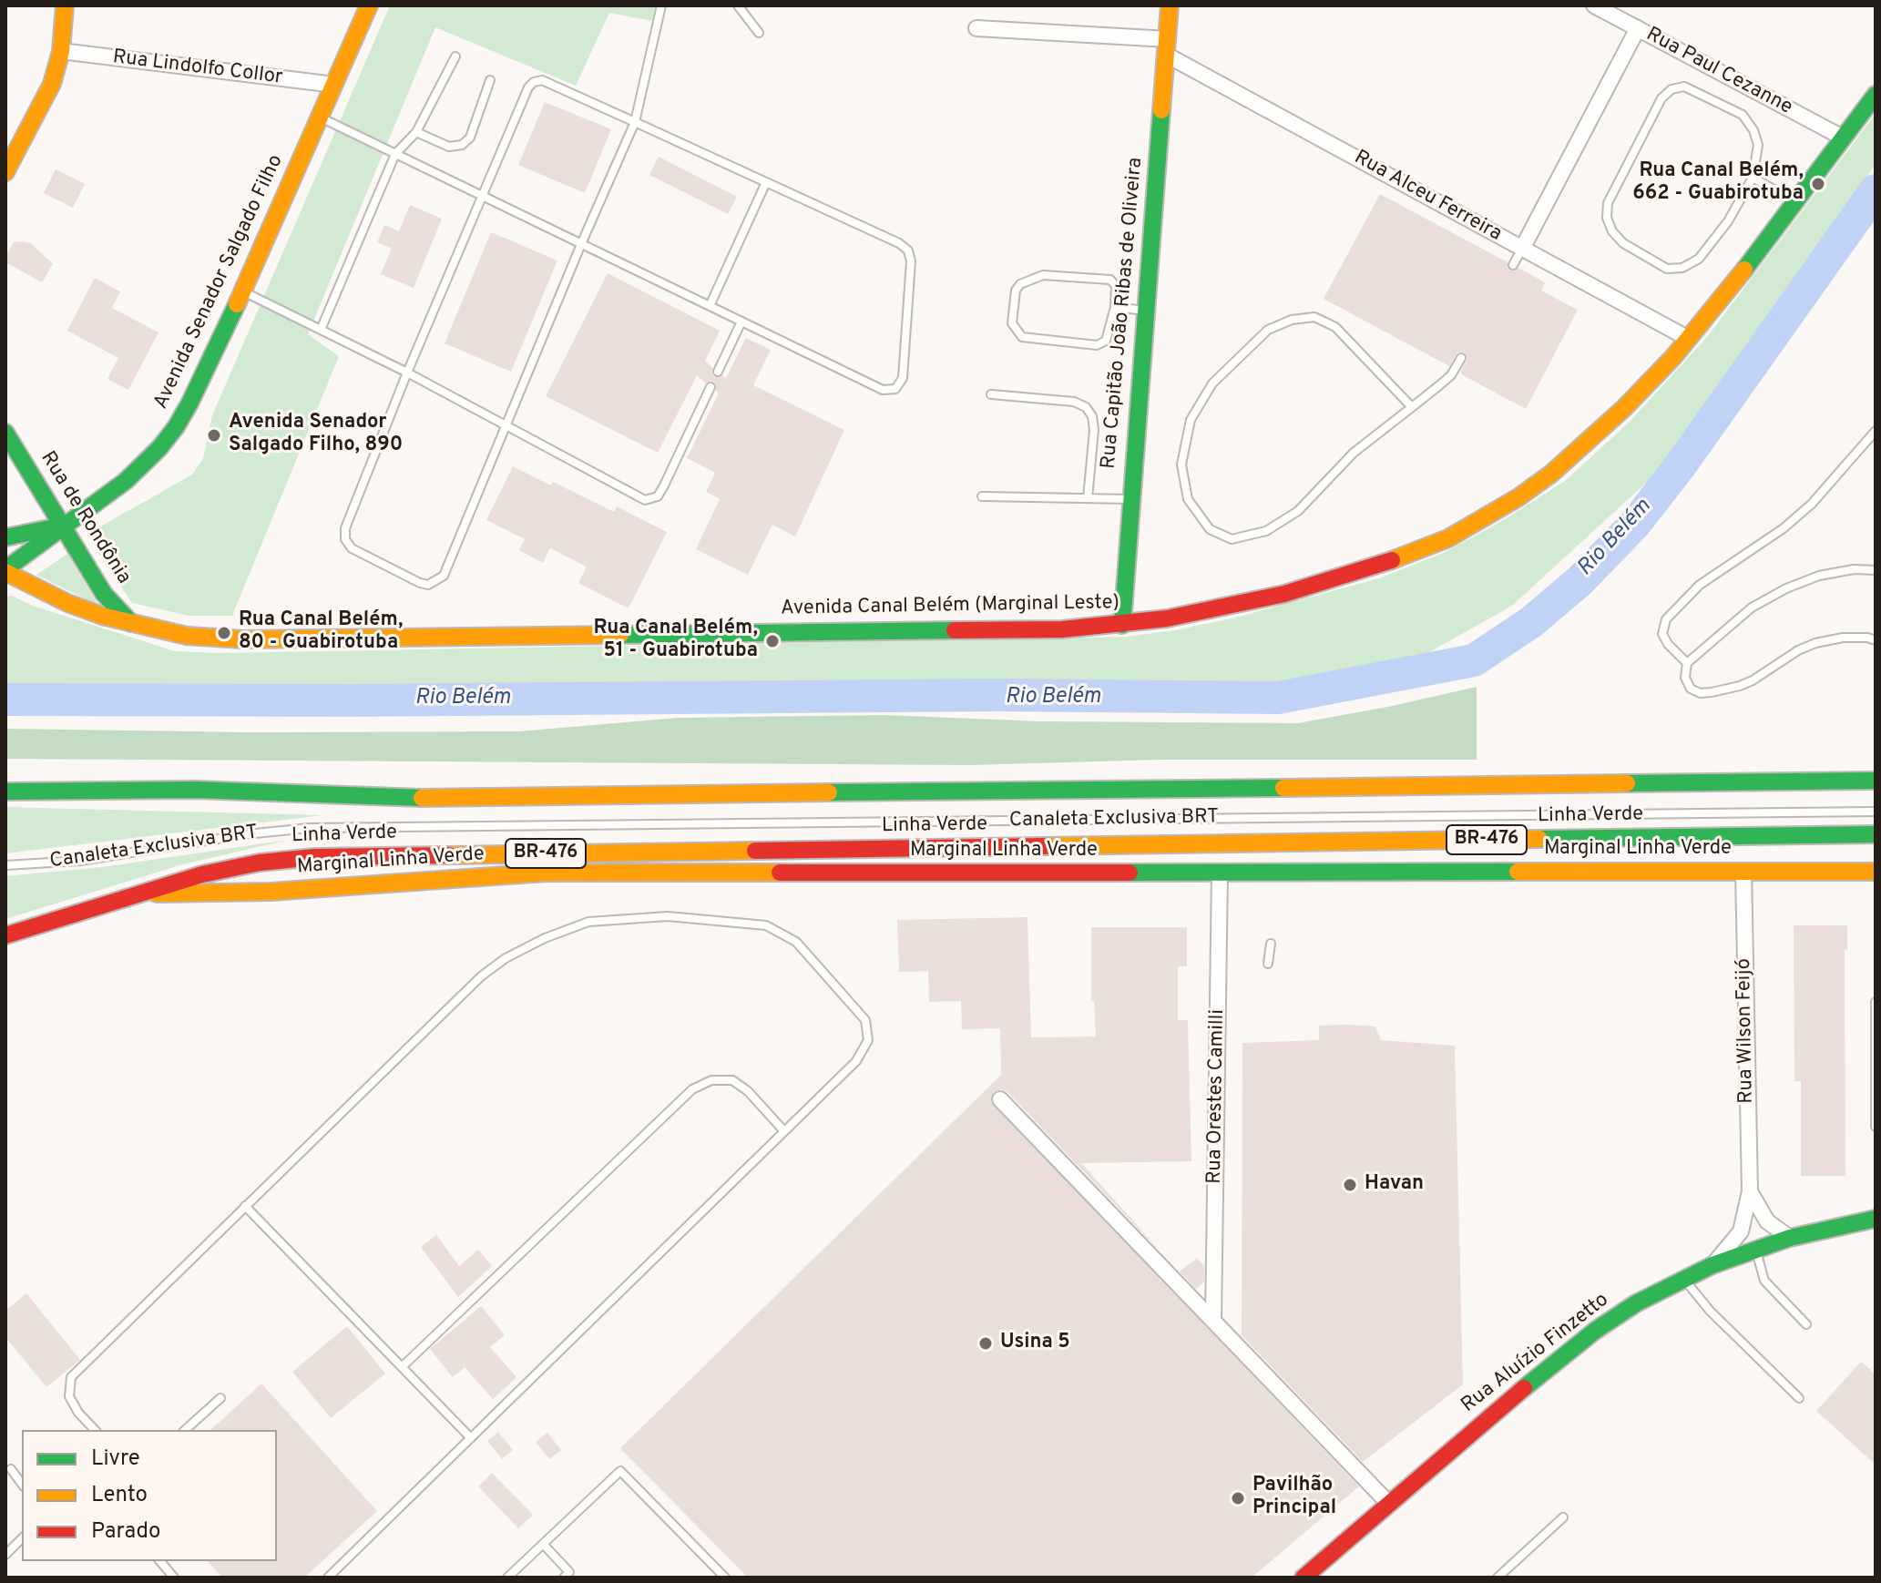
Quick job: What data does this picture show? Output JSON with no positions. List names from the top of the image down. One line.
{"streets":{"main road":["Avenida Senador Salgado Filho","Rua Capitão João Ribas de Oliveira","Rua de Rondônia","Avenida Canal Belém (Marginal Leste)","Linha Verde","BR-476","Marginal Linha Verde","Rua Aluízio Finzetto"],"street":["Rua Lindolfo Collor","Rua Paul Cezanne","Rua Alceu Ferreira","Rua Wilson Feijó","Rua Orestes Camilli"],"lane":["Canaleta Exclusiva BRT"]},"crossings":[["Rua Lindolfo Collor","Avenida Senador Salgado Filho"],["Rua Paul Cezanne","Avenida Canal Belém (Marginal Leste)"],["Rua Alceu Ferreira","Rua Capitão João Ribas de Oliveira"],["Rua Alceu Ferreira","Avenida Canal Belém (Marginal Leste)"],["Avenida Senador Salgado Filho","Rua de Rondônia"],["Rua Capitão João Ribas de Oliveira","Avenida Canal Belém (Marginal Leste)"],["Rua de Rondônia","Avenida Canal Belém (Marginal Leste)"],["Linha Verde","Marginal Linha Verde"],["Marginal Linha Verde","Rua Wilson Feijó"],["Marginal Linha Verde","Rua Orestes Camilli"],["Rua Wilson Feijó","Rua Aluízio Finzetto"]],"water":["Rio Belém"],"places":["Rua Canal Belém, 662 - Guabirotuba","Avenida Senador Salgado Filho, 890","Rua Canal Belém, 80 - Guabirotuba","Rua Canal Belém, 51 - Guabirotuba","Havan","Usina 5","Pavilhão Principal"],"legend":["Livre","Lento","Parado"]}
